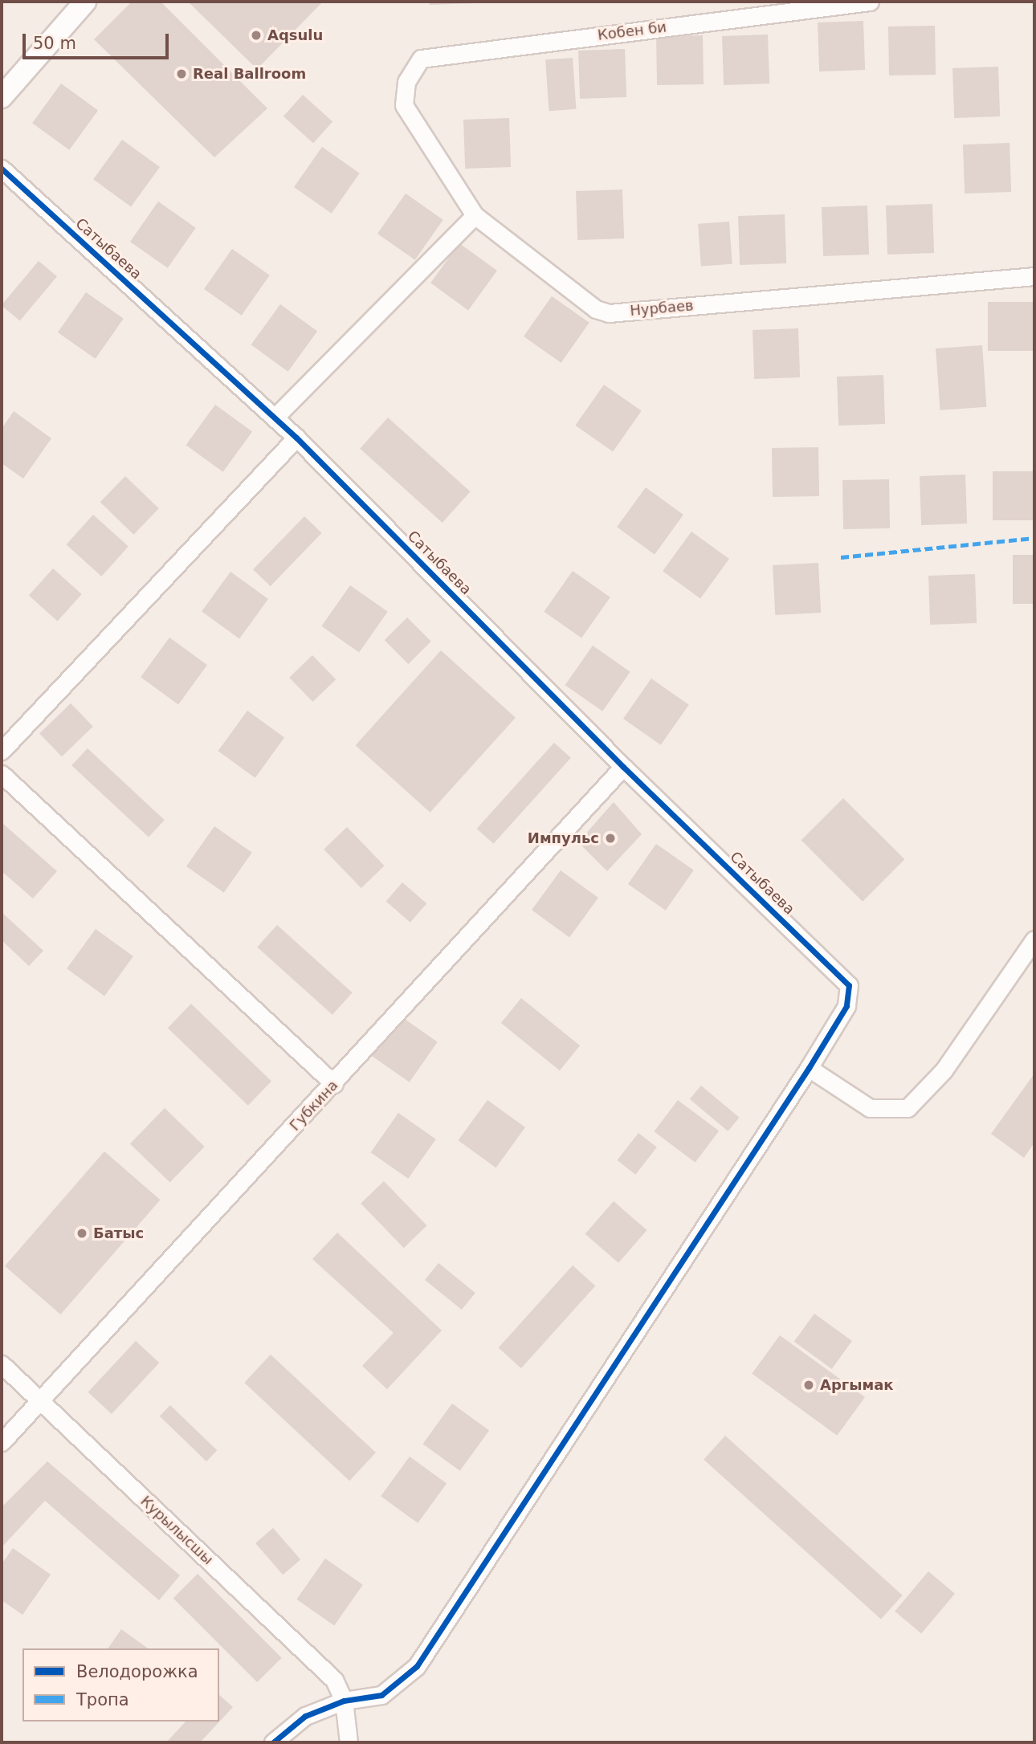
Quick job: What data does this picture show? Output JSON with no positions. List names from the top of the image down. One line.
{"streets":{"street":["Кобен би","Сатыбаева","Нурбаев","Губкина","Курылысшы"]},"crossings":[["Кобен би","Нурбаев"],["Сатыбаева","Губкина"],["Губкина","Курылысшы"]],"places":["Aqsulu","Real Ballroom","Импульс","Батыс","Аргымак"],"legend":["Велодорожка","Тропа"],"scale_bar":"50 m"}
